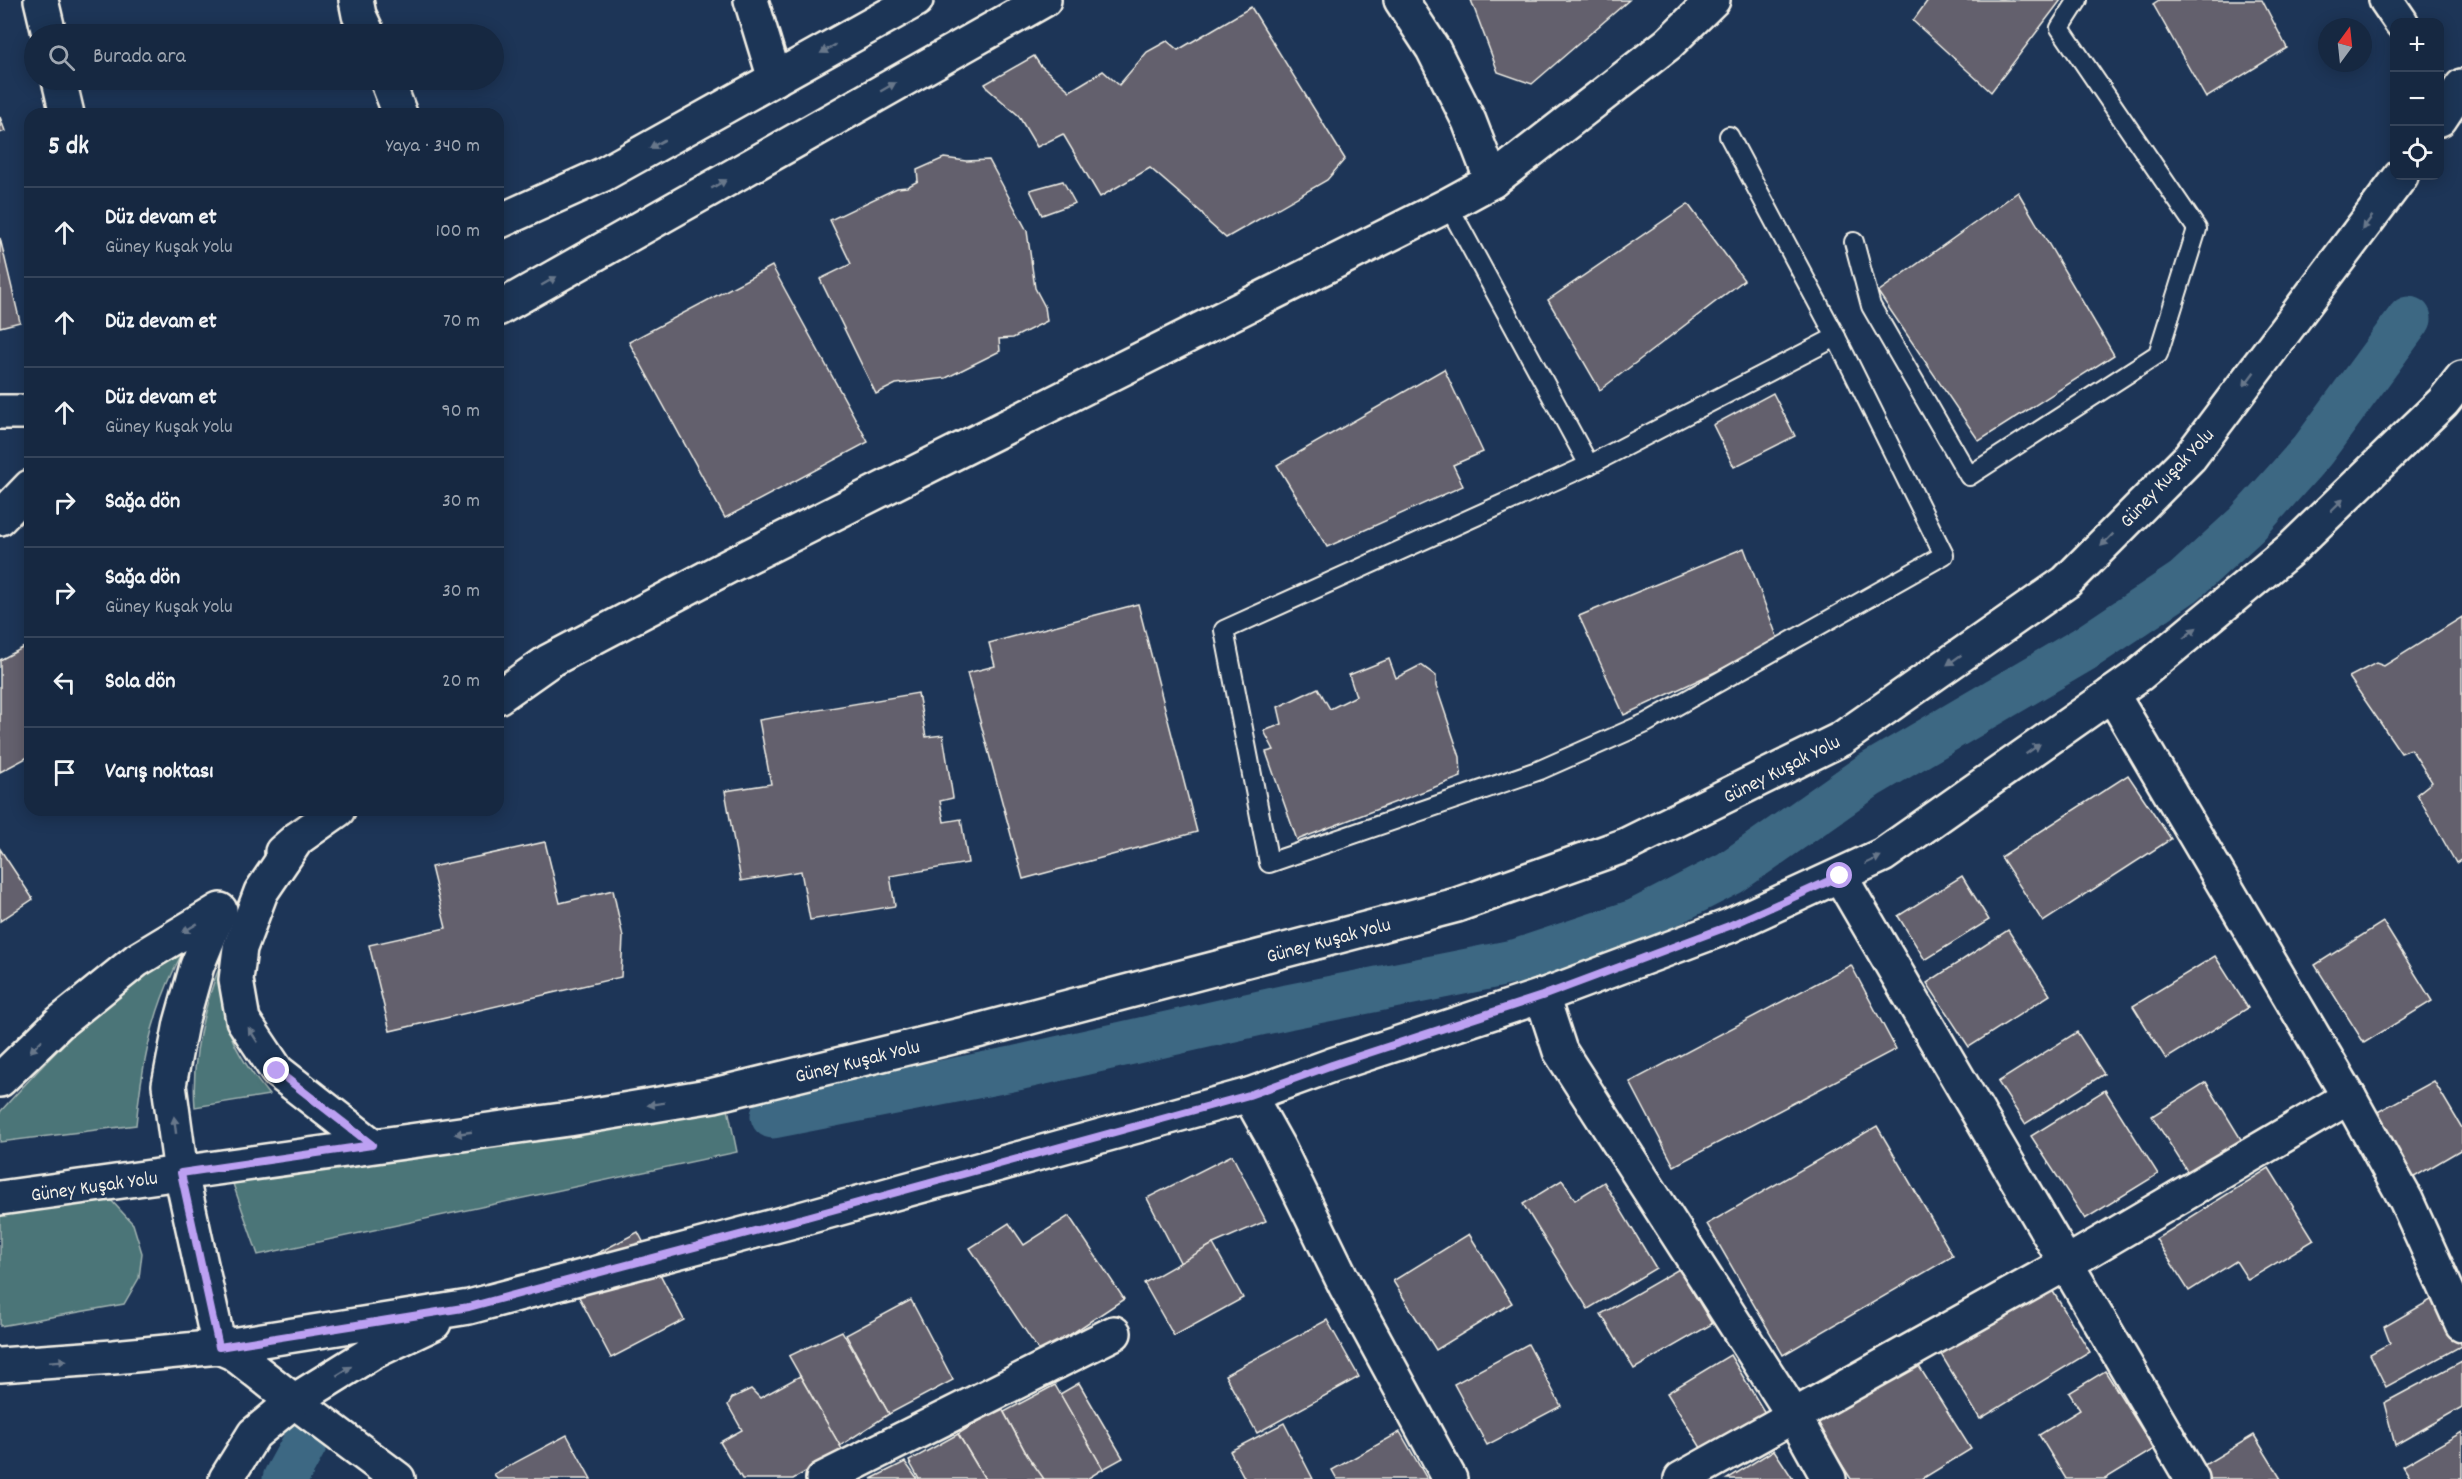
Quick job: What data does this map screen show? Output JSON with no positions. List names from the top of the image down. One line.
{"streets":{"main road":["Güney Kuşak Yolu"]},"north":"top","page":{"map_buttons":["+","−"],"search":"Burada ara","heading":["5 dk","Yaya · 340 m"],"list":[["Düz devam et","Güney Kuşak Yolu","100 m"],["Düz devam et","70 m"],["Düz devam et","Güney Kuşak Yolu","90 m"],["Sağa dön","30 m"],["Sağa dön","Güney Kuşak Yolu","30 m"],["Sola dön","20 m"],"Varış noktası"]}}
